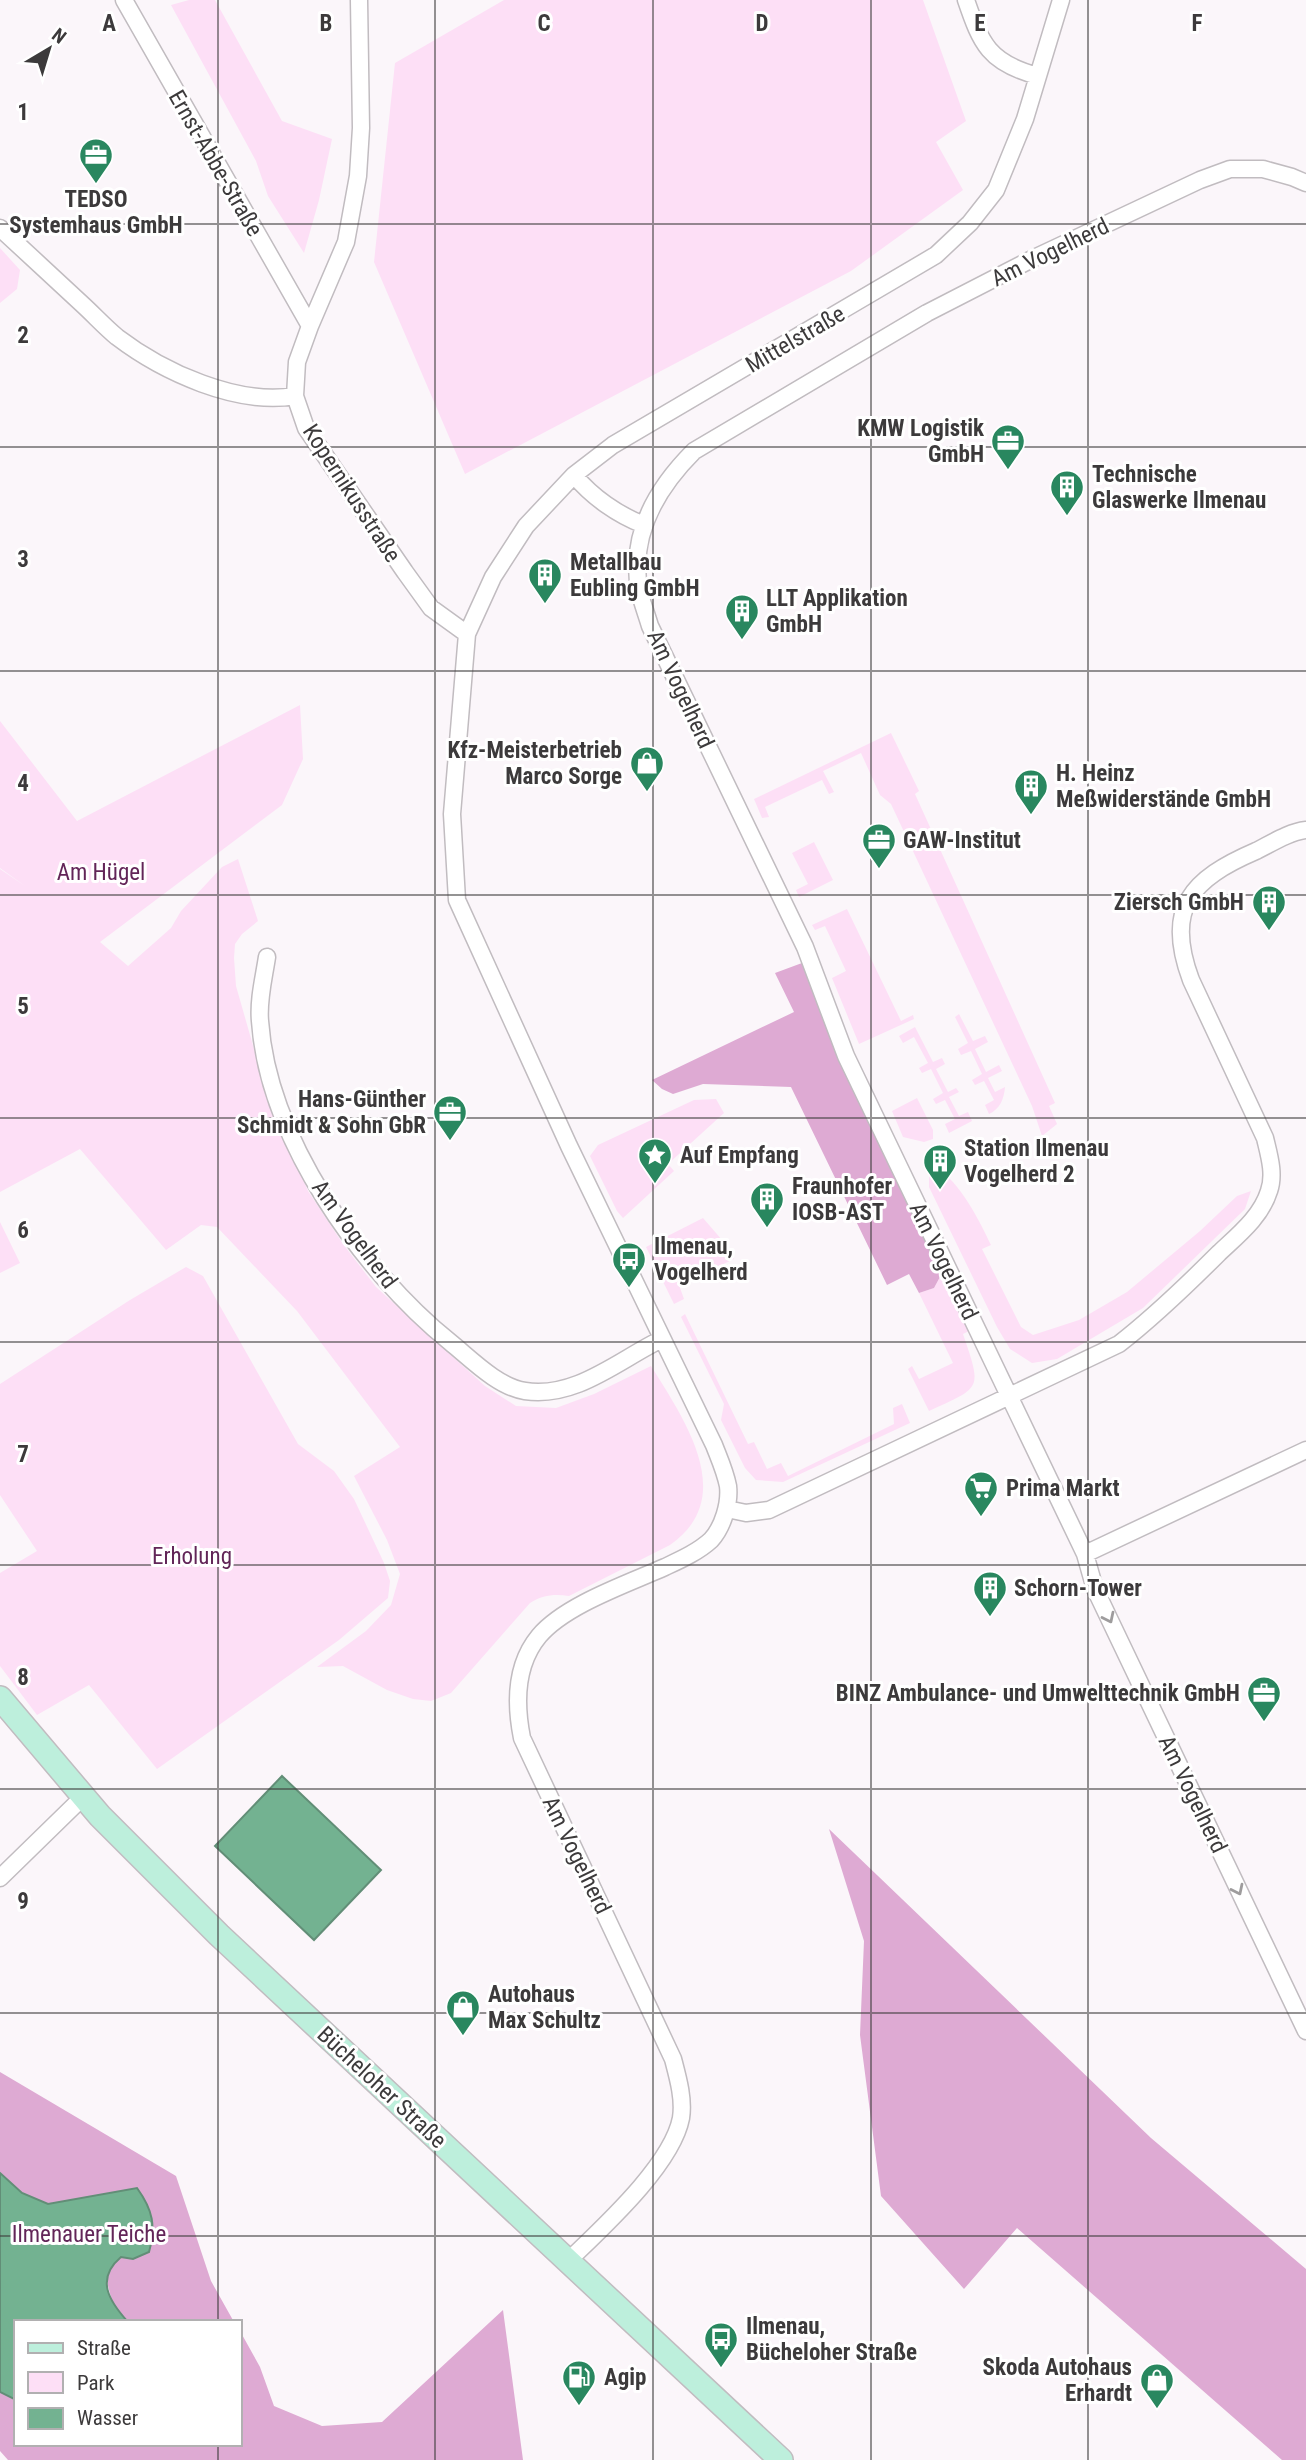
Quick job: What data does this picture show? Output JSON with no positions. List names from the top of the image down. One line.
{"streets":{"main road":["Bücheloher Straße"],"street":["Ernst-Abbe-Straße","Am Vogelherd","Mittelstraße","Kopernikusstraße"]},"crossings":[["Ernst-Abbe-Straße","Kopernikusstraße"],["Am Vogelherd","Bücheloher Straße"],["Mittelstraße","Kopernikusstraße"]],"parks":["Am Hügel","Erholung","Ilmenauer Teiche"],"places":{"office":["TEDSO Systemhaus GmbH","KMW Logistik GmbH","GAW-Institut","Hans-Günther Schmidt & Sohn GbR","BINZ Ambulance- und Umwelttechnik GmbH"],"building":["Technische Glaswerke Ilmenau","Metallbau Eubling GmbH","LLT Applikation GmbH","H. Heinz Meßwiderstände GmbH","Ziersch GmbH","Station Ilmenau Vogelherd 2","Fraunhofer IOSB-AST","Schorn-Tower"],"shop":["Kfz-Meisterbetrieb Marco Sorge","Autohaus Max Schultz","Skoda Autohaus Erhardt"],"place":["Auf Empfang"],"bus stop":["Ilmenau, Vogelherd","Ilmenau, Bücheloher Straße"],"supermarket":["Prima Markt"],"fuel station":["Agip"]},"legend":["Straße","Park","Wasser"],"north":"top right","grid":{"columns":["A","B","C","D","E","F"],"rows":["1","2","3","4","5","6","7","8","9"]}}
